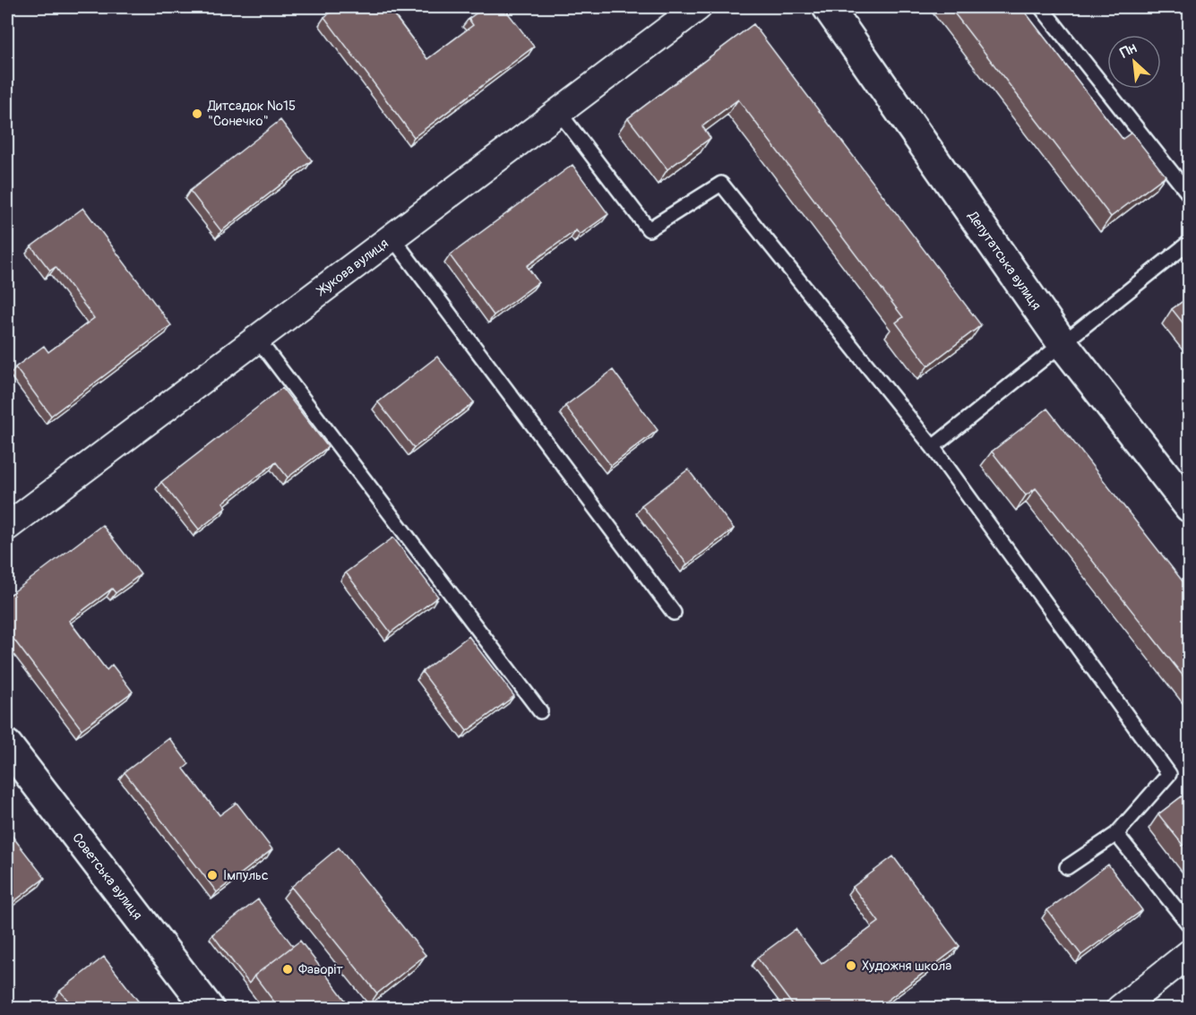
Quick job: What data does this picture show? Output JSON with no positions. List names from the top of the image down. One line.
{"streets":{"street":["Депутатська вулиця","Жукова вулиця","Советська вулиця"]},"places":["Дитсадок №15 \"Сонечко\"","Імпульс","Художня школа","Фаворіт"],"north":"top left"}
